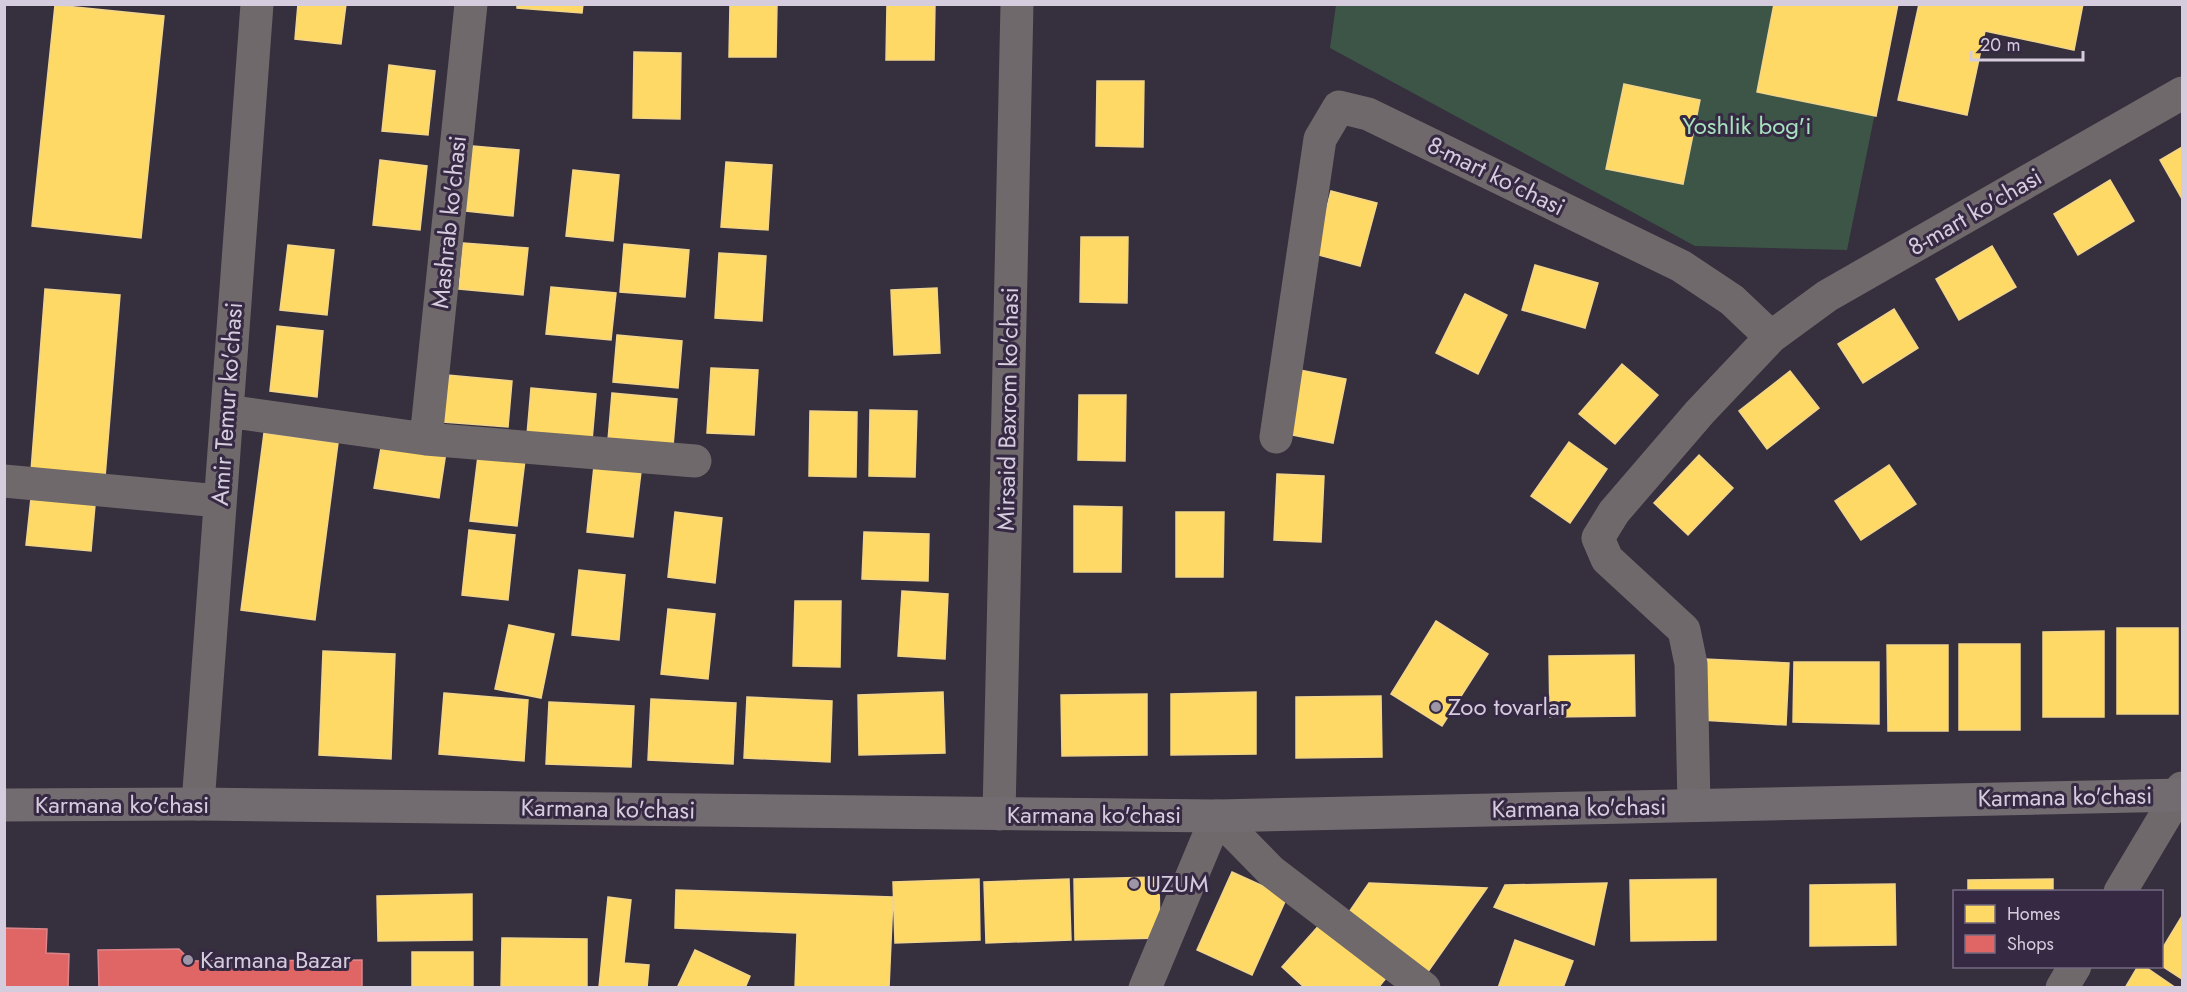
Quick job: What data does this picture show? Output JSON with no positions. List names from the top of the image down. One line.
{"streets":{"main road":["Karmana ko'chasi"],"street":["8-mart ko'chasi","Mashrab ko'chasi","Amir Temur ko'chasi","Mirsaid Baxrom ko'chasi"]},"crossings":[["8-mart ko'chasi","Karmana ko'chasi"],["Amir Temur ko'chasi","Karmana ko'chasi"],["Mirsaid Baxrom ko'chasi","Karmana ko'chasi"]],"parks":["Yoshlik bog'i"],"places":["Zoo tovarlar","UZUM","Karmana Bazar"],"legend":["Homes","Shops"],"scale_bar":"20 m"}
